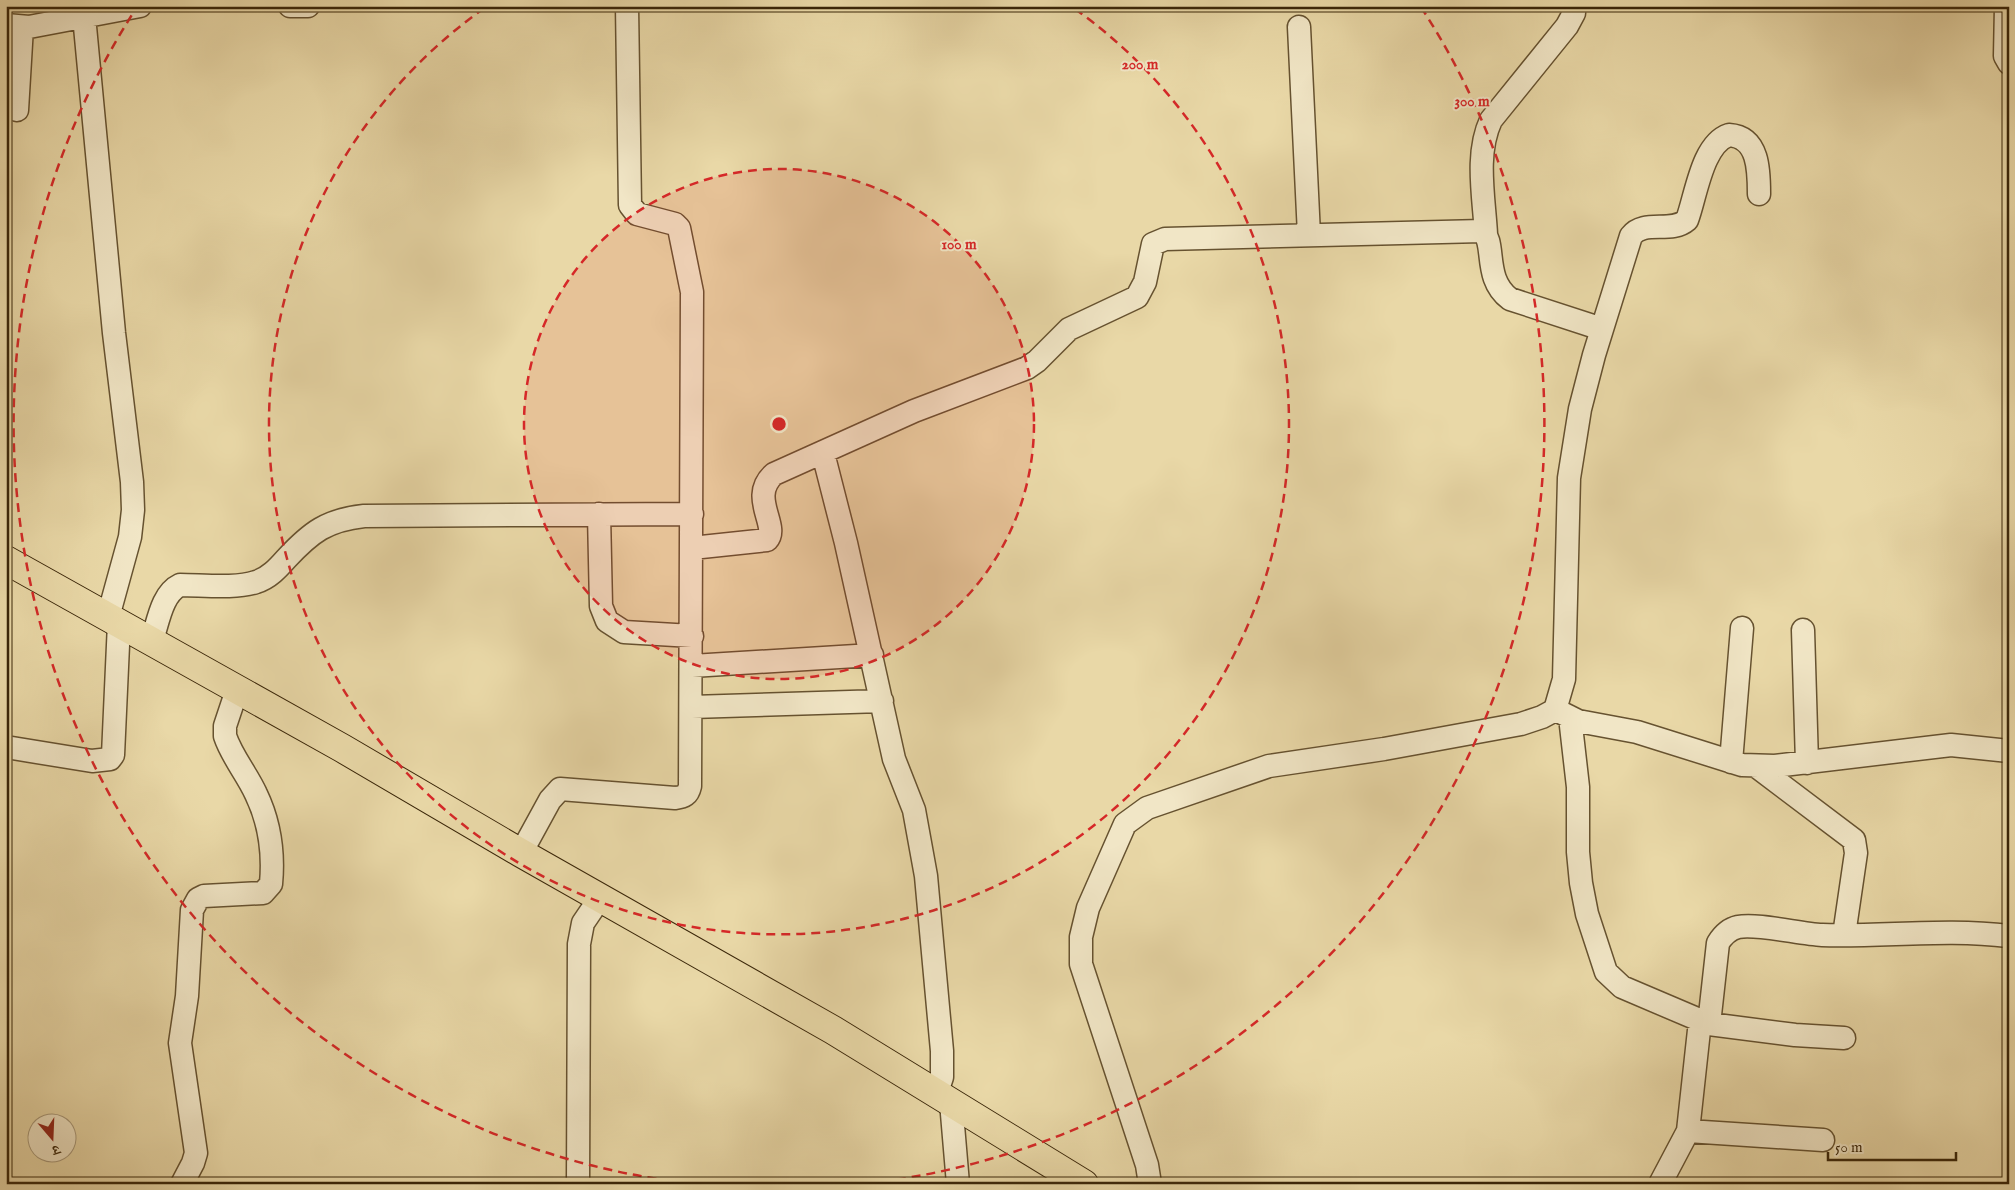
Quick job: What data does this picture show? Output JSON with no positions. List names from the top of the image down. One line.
{"scale_bar":"50 m","north":"bottom","rings":["200 m","300 m","100 m"]}
